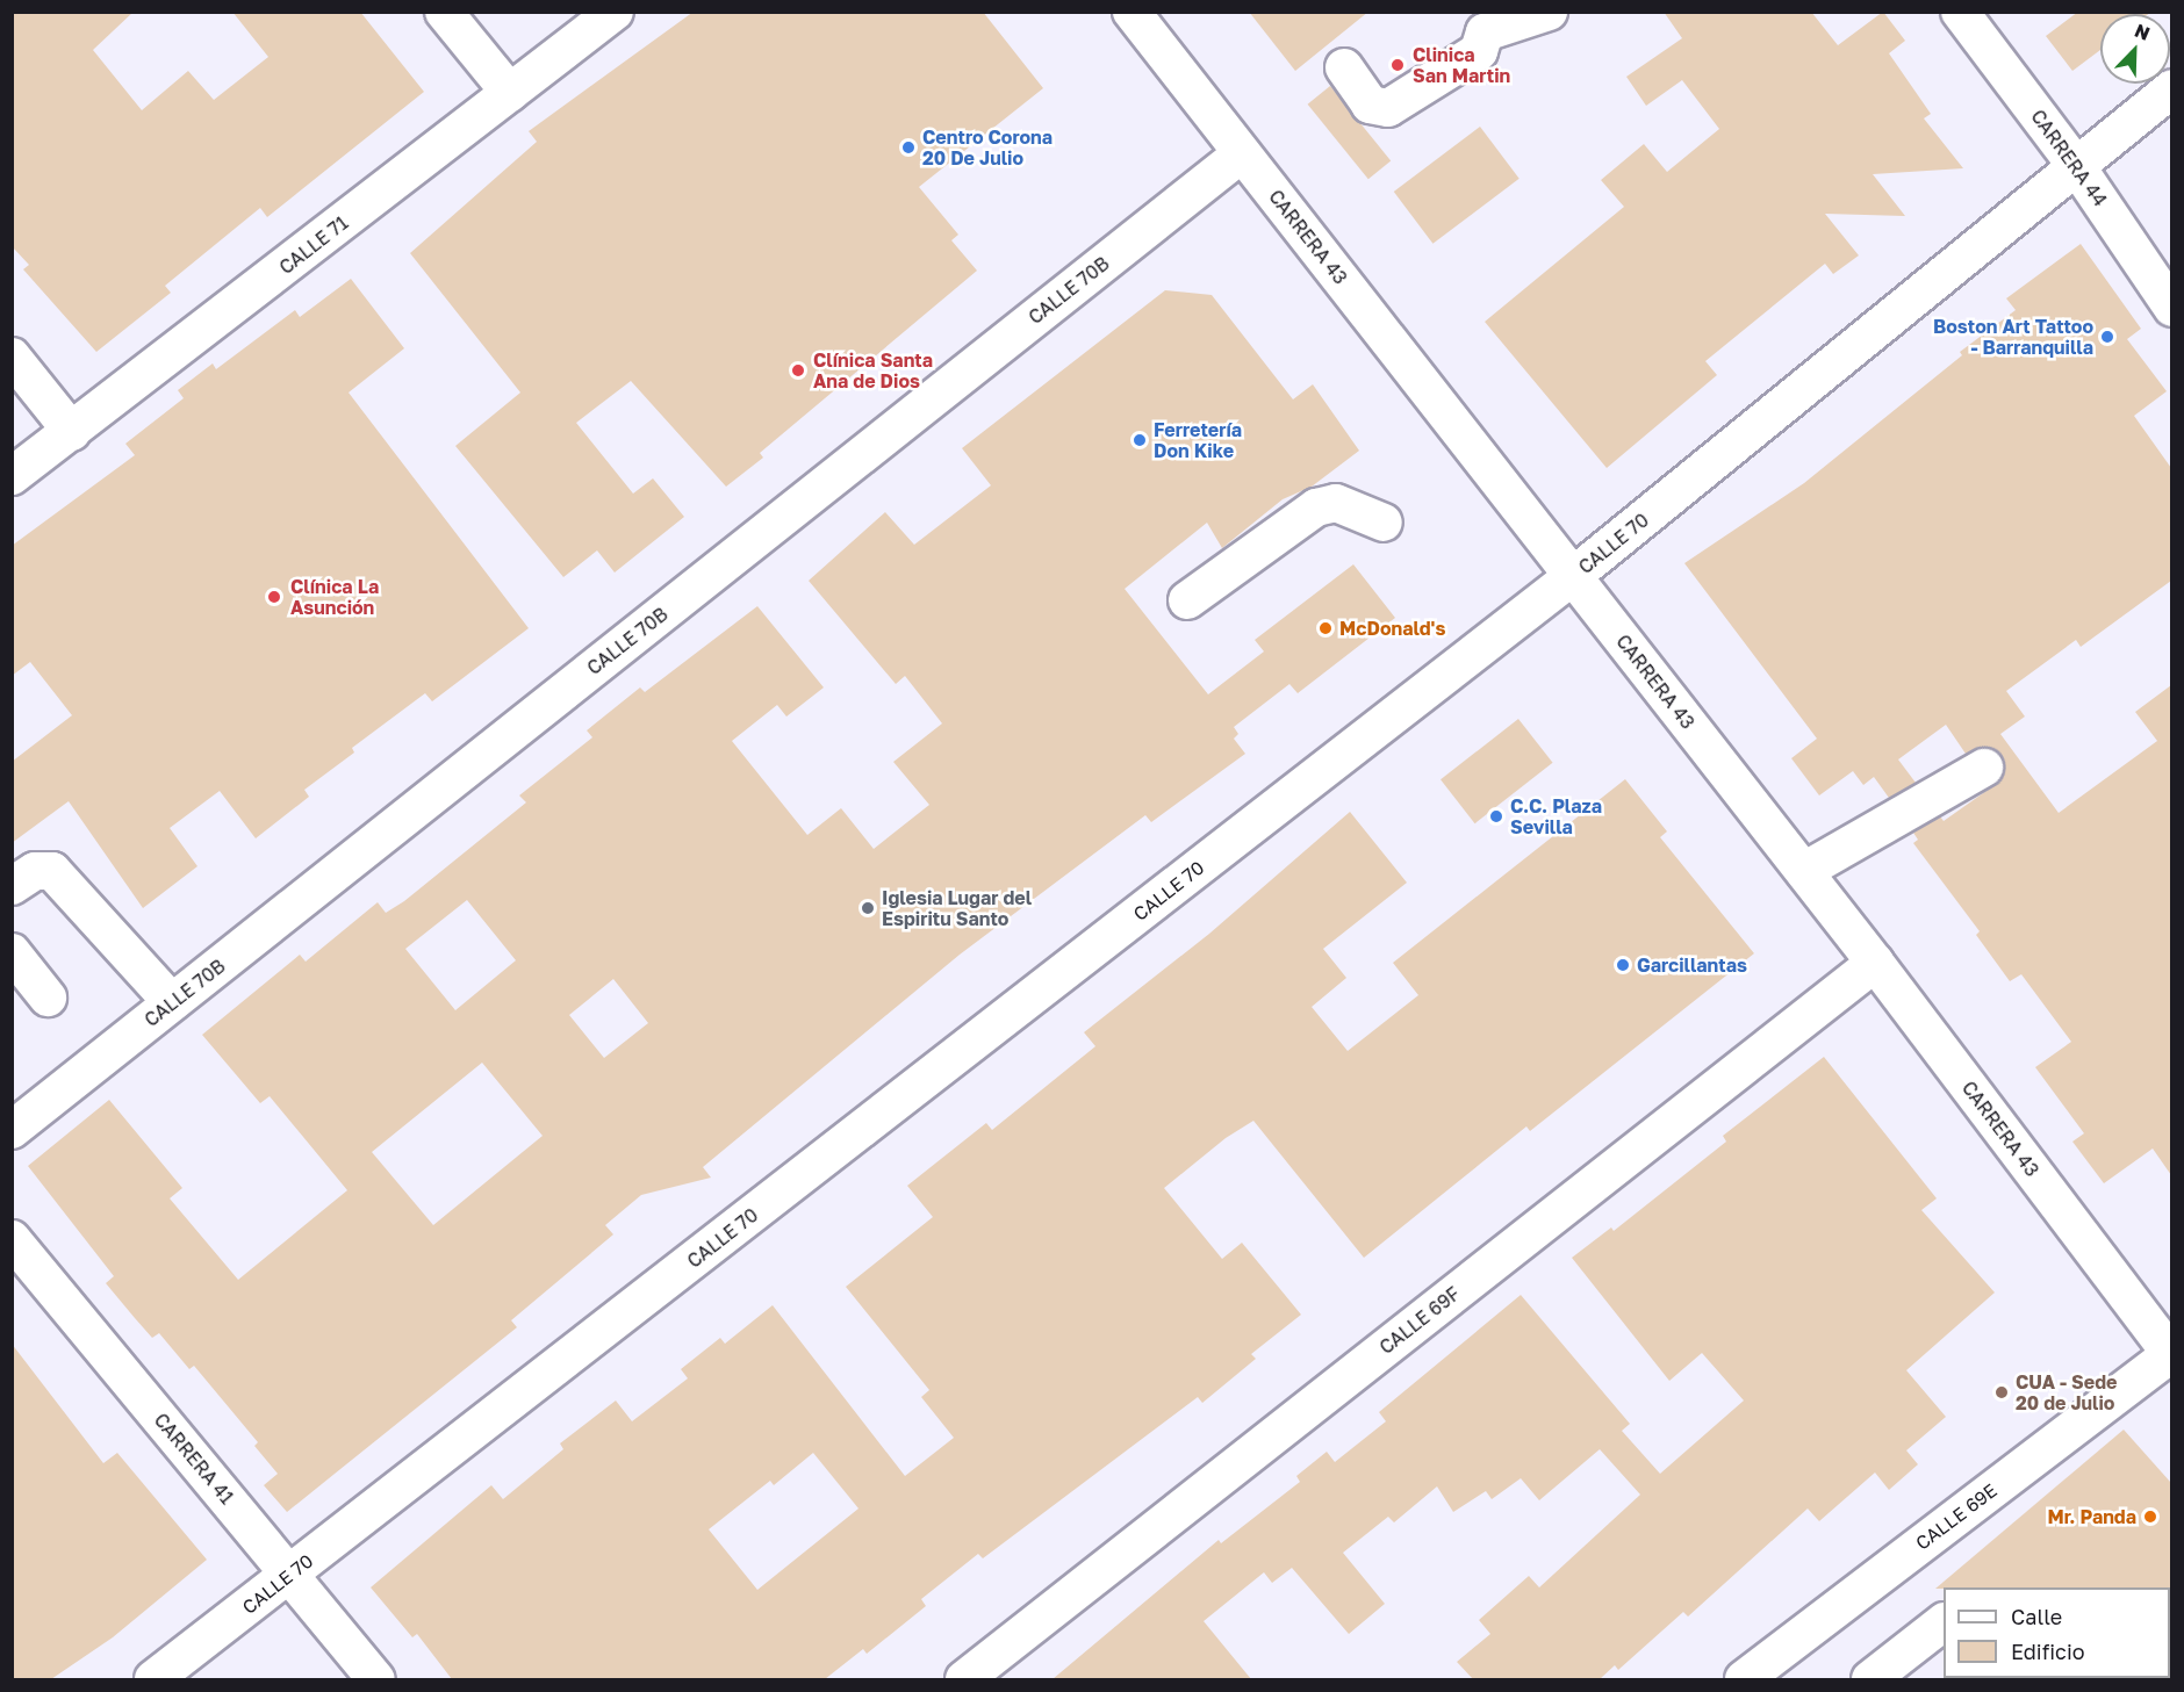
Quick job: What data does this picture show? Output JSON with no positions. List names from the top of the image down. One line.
{"streets":{"street":["CARRERA 44","CARRERA 43","CALLE 71","CALLE 70B","CALLE 70","CALLE 69F","CARRERA 41","CALLE 69E"]},"crossings":[["CARRERA 44","CALLE 70"],["CARRERA 43","CALLE 70B"],["CARRERA 43","CALLE 70"],["CARRERA 43","CALLE 69F"],["CARRERA 43","CALLE 69E"],["CALLE 70","CARRERA 41"]],"places":["Clinica San Martin","Centro Corona 20 De Julio","Boston Art Tattoo - Barranquilla","Clínica Santa Ana de Dios","Ferretería Don Kike","Clínica La Asunción","McDonald's","C.C. Plaza Sevilla","Iglesia Lugar del Espiritu Santo","Garcillantas","CUA - Sede 20 de Julio","Mr. Panda"],"legend":["Calle","Edificio"],"north":"top right"}
